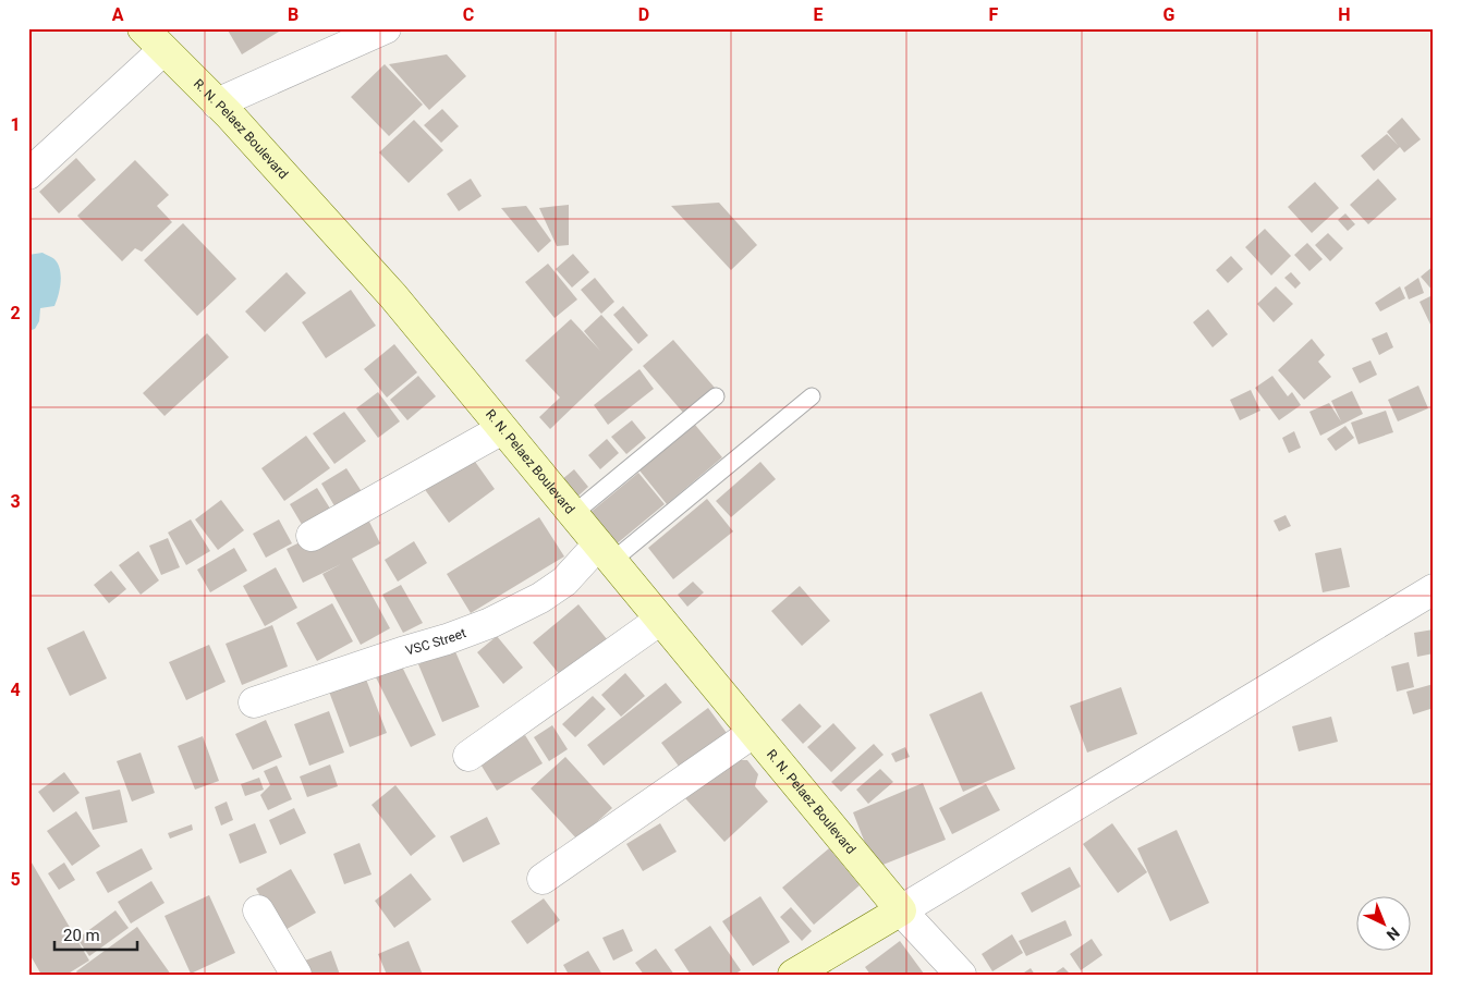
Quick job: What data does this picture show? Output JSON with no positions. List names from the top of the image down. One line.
{"streets":{"street":["R. N. Pelaez Boulevard","VSC Street"]},"crossings":[["R. N. Pelaez Boulevard","VSC Street"]],"scale_bar":"20 m","north":"bottom right","grid":{"columns":["A","B","C","D","E","F","G","H"],"rows":["1","2","3","4","5"]}}
